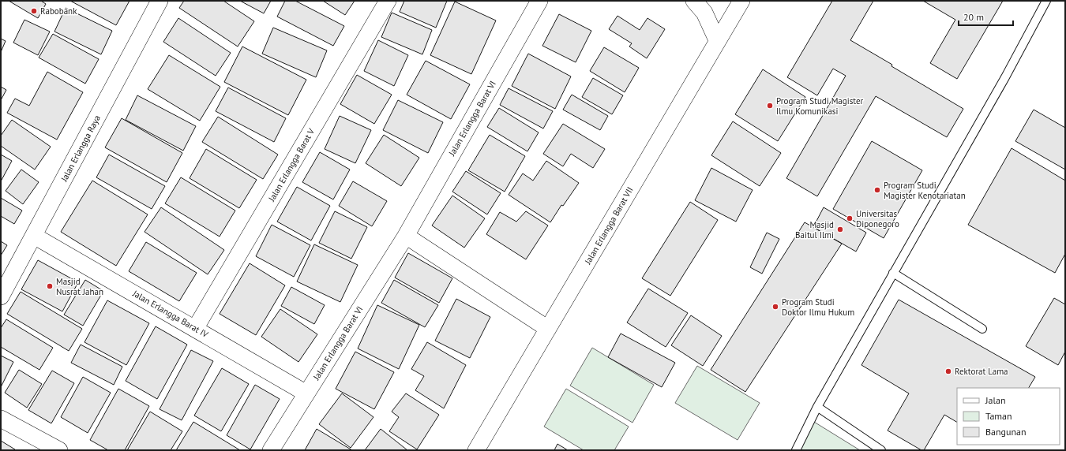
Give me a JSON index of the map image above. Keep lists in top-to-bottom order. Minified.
{"streets":{"street":["Jalan Erlangga Barat VI","Jalan Erlangga Raya","Jalan Erlangga Barat V","Jalan Erlangga Barat VII","Jalan Erlangga Barat IV"]},"crossings":[["Jalan Erlangga Barat VI","Jalan Erlangga Barat IV"],["Jalan Erlangga Raya","Jalan Erlangga Barat IV"],["Jalan Erlangga Barat V","Jalan Erlangga Barat IV"]],"places":["Rabobank","Program Studi Magister Ilmu Komunikasi","Program Studi Magister Kenotariatan","Universitas Diponegoro","Masjid Baitul Ilmi","Masjid Nusrat Jahan","Program Studi Doktor Ilmu Hukum","Rektorat Lama"],"legend":["Jalan","Taman","Bangunan"],"scale_bar":"20 m"}
